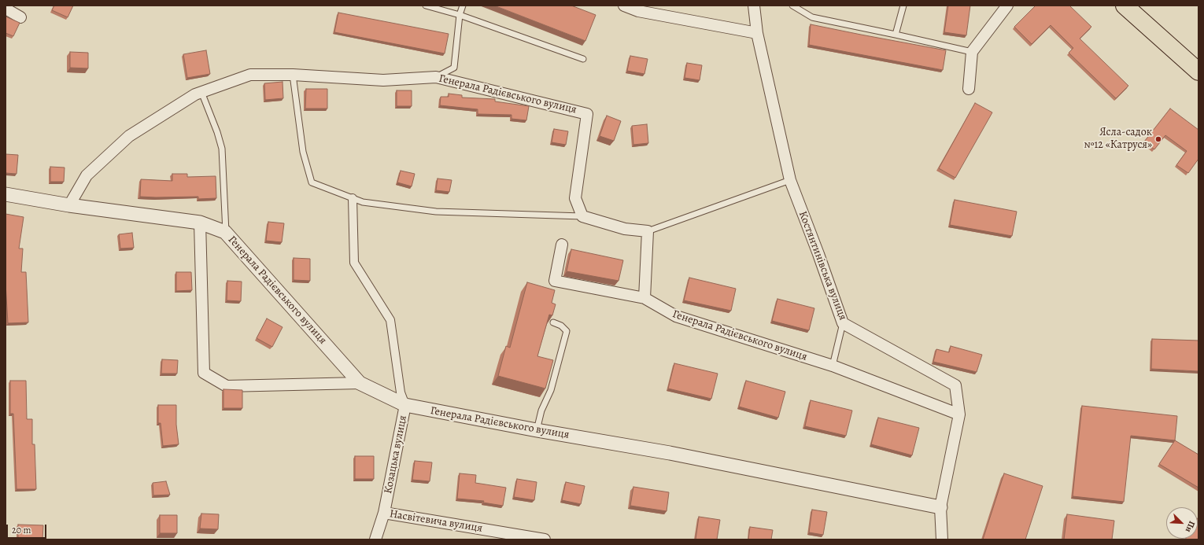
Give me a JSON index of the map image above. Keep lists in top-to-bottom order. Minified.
{"streets":{"street":["Генерала Радієвського вулиця","Костянтинівська вулиця","Козацька вулиця","Насвітевича вулиця"]},"crossings":[["Генерала Радієвського вулиця","Костянтинівська вулиця"],["Генерала Радієвського вулиця","Козацька вулиця"],["Козацька вулиця","Насвітевича вулиця"]],"places":["Ясла-садок №12 «Катруся»"],"scale_bar":"20 m","north":"bottom right"}
